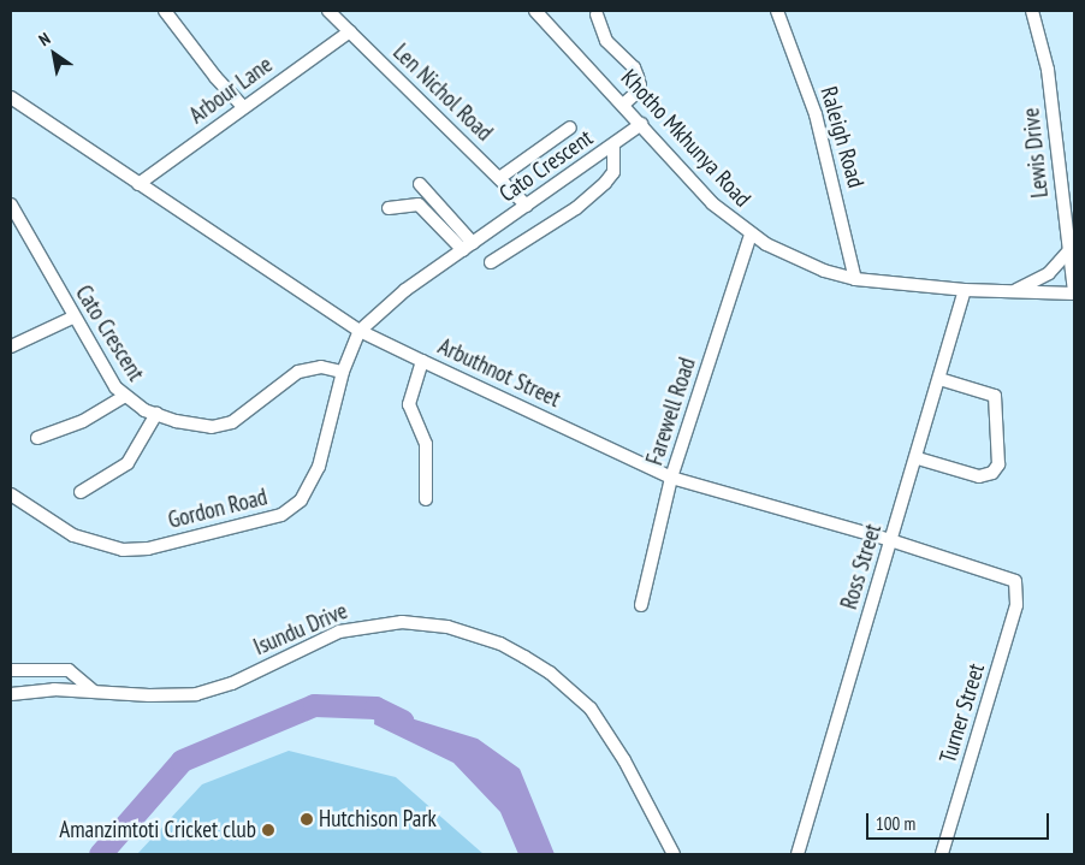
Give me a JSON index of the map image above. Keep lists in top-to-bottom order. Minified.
{"streets":{"street":["Arbour Lane","Len Nichol Road","Raleigh Road","Khotho Mkhunya Road","Lewis Drive","Cato Crescent","Arbuthnot Street","Farewell Road","Gordon Road","Ross Street","Isundu Drive","Turner Street"]},"crossings":[["Arbour Lane","Len Nichol Road"],["Arbour Lane","Arbuthnot Street"],["Len Nichol Road","Cato Crescent"],["Raleigh Road","Khotho Mkhunya Road"],["Khotho Mkhunya Road","Lewis Drive"],["Khotho Mkhunya Road","Cato Crescent"],["Khotho Mkhunya Road","Farewell Road"],["Khotho Mkhunya Road","Ross Street"],["Cato Crescent","Arbuthnot Street"],["Cato Crescent","Gordon Road"],["Arbuthnot Street","Farewell Road"],["Arbuthnot Street","Gordon Road"],["Arbuthnot Street","Ross Street"],["Arbuthnot Street","Turner Street"]],"places":["Hutchison Park","Amanzimtoti Cricket club"],"scale_bar":"100 m","north":"top left"}
